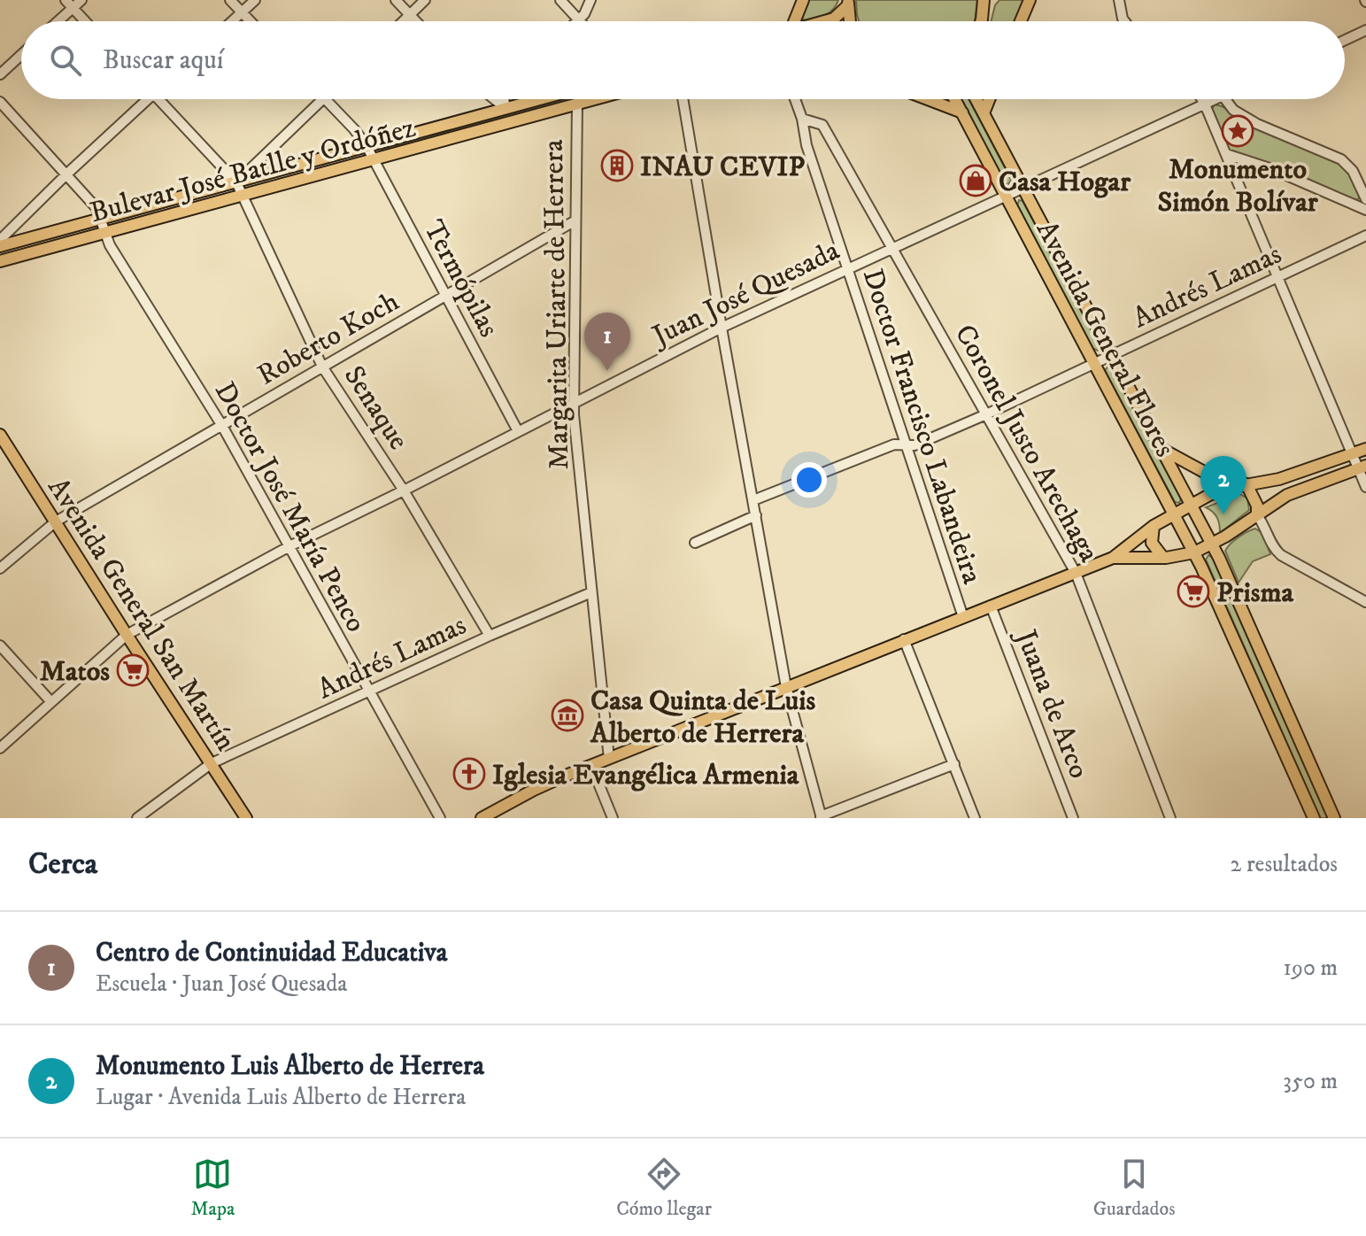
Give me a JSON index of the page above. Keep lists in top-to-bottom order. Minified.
{"streets":{"main road":["Bulevar José Batlle y Ordóñez","Avenida General Flores","Avenida General San Martín"],"street":["Termópilas","Andrés Lamas","Juan José Quesada","Margarita Uriarte de Herrera","Roberto Koch","Senaque","Doctor Francisco Labandeira","Coronel Justo Arechaga","Doctor José María Penco","Juana de Arco"]},"crossings":[["Bulevar José Batlle y Ordóñez","Termópilas"],["Bulevar José Batlle y Ordóñez","Margarita Uriarte de Herrera"],["Bulevar José Batlle y Ordóñez","Senaque"],["Bulevar José Batlle y Ordóñez","Doctor José María Penco"],["Termópilas","Juan José Quesada"],["Termópilas","Roberto Koch"],["Andrés Lamas","Margarita Uriarte de Herrera"],["Andrés Lamas","Avenida General Flores"],["Andrés Lamas","Senaque"],["Andrés Lamas","Doctor Francisco Labandeira"],["Andrés Lamas","Coronel Justo Arechaga"],["Andrés Lamas","Doctor José María Penco"],["Andrés Lamas","Avenida General San Martín"],["Juan José Quesada","Margarita Uriarte de Herrera"],["Juan José Quesada","Avenida General Flores"],["Juan José Quesada","Senaque"],["Juan José Quesada","Doctor Francisco Labandeira"],["Juan José Quesada","Coronel Justo Arechaga"],["Juan José Quesada","Doctor José María Penco"],["Juan José Quesada","Avenida General San Martín"],["Margarita Uriarte de Herrera","Roberto Koch"],["Roberto Koch","Senaque"],["Roberto Koch","Doctor José María Penco"],["Roberto Koch","Avenida General San Martín"],["Doctor Francisco Labandeira","Coronel Justo Arechaga"]],"places":{"place":["Monumento Simón Bolívar"],"building":["INAU CEVIP"],"shop":["Casa Hogar"],"supermarket":["Prisma","Matos"],"museum":["Casa Quinta de Luis Alberto de Herrera"],"church":["Iglesia Evangélica Armenia"]},"page":{"search":"Buscar aquí","pins":["1","2"],"heading":["Cerca","2 resultados"],"list":[{"mark":"1","name":"Centro de Continuidad Educativa","note":"Escuela · Juan José Quesada","value":"190 m"},{"mark":"2","name":"Monumento Luis Alberto de Herrera","note":"Lugar · Avenida Luis Alberto de Herrera","value":"350 m"}],"nav":["Mapa","Cómo llegar","Guardados"]}}
